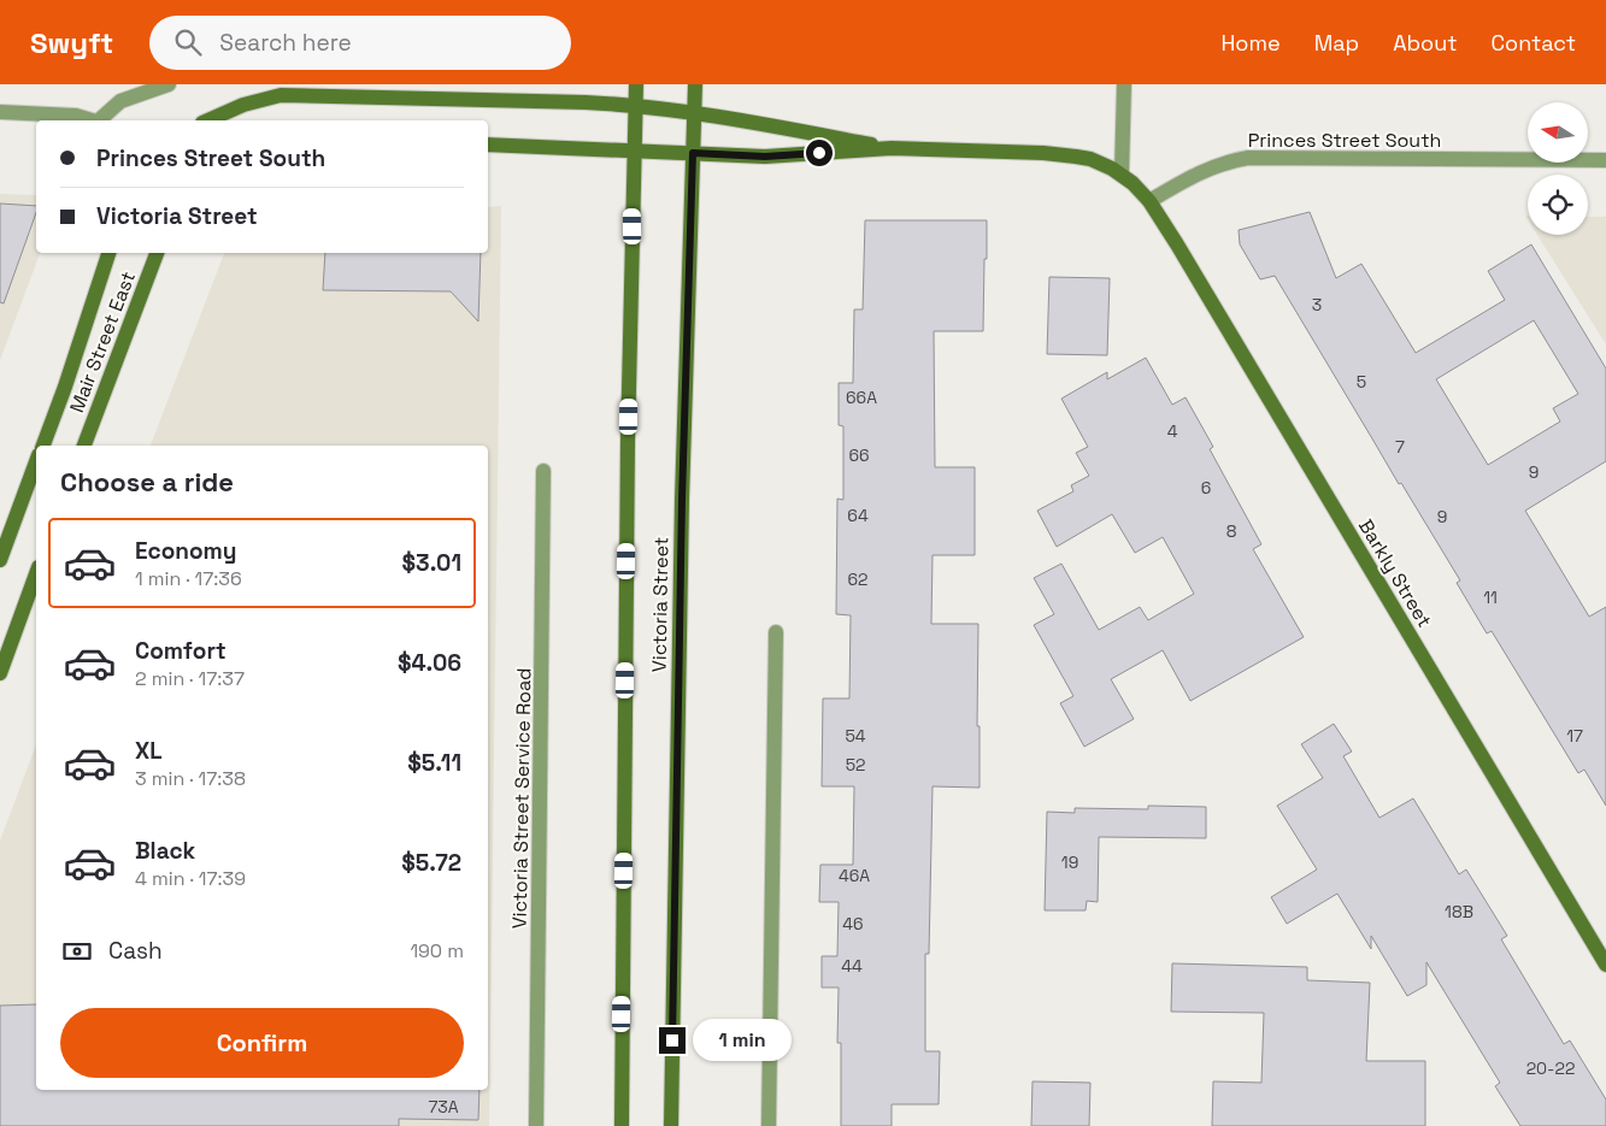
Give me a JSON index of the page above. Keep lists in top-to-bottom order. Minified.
{"streets":{"main road":["Mair Street East","Barkly Street","Victoria Street"],"street":["Princes Street South","Victoria Street Service Road"]},"crossings":[["Princes Street South","Barkly Street"]],"house_numbers":["3","5","66A","4","7","66","9","6","64","9","8","62","11","54","17","52","19","46A","18B","46","44","20-22","73A"],"north":"left","page":{"header":"Swyft","search":"Search here","nav":["Home","Map","About","Contact"],"banner":["Princes Street South","Victoria Street"],"heading":"Choose a ride","list":[{"name":"Economy","note":"1 min · 17:36","value":"$3.01"},{"name":"Comfort","note":"2 min · 17:37","value":"$4.06"},{"name":"XL","note":"3 min · 17:38","value":"$5.11"},{"name":"Black","note":"4 min · 17:39","value":"$5.72"}],"pay":["Cash","190 m"],"buttons":"Confirm","bubble":"1 min"}}
